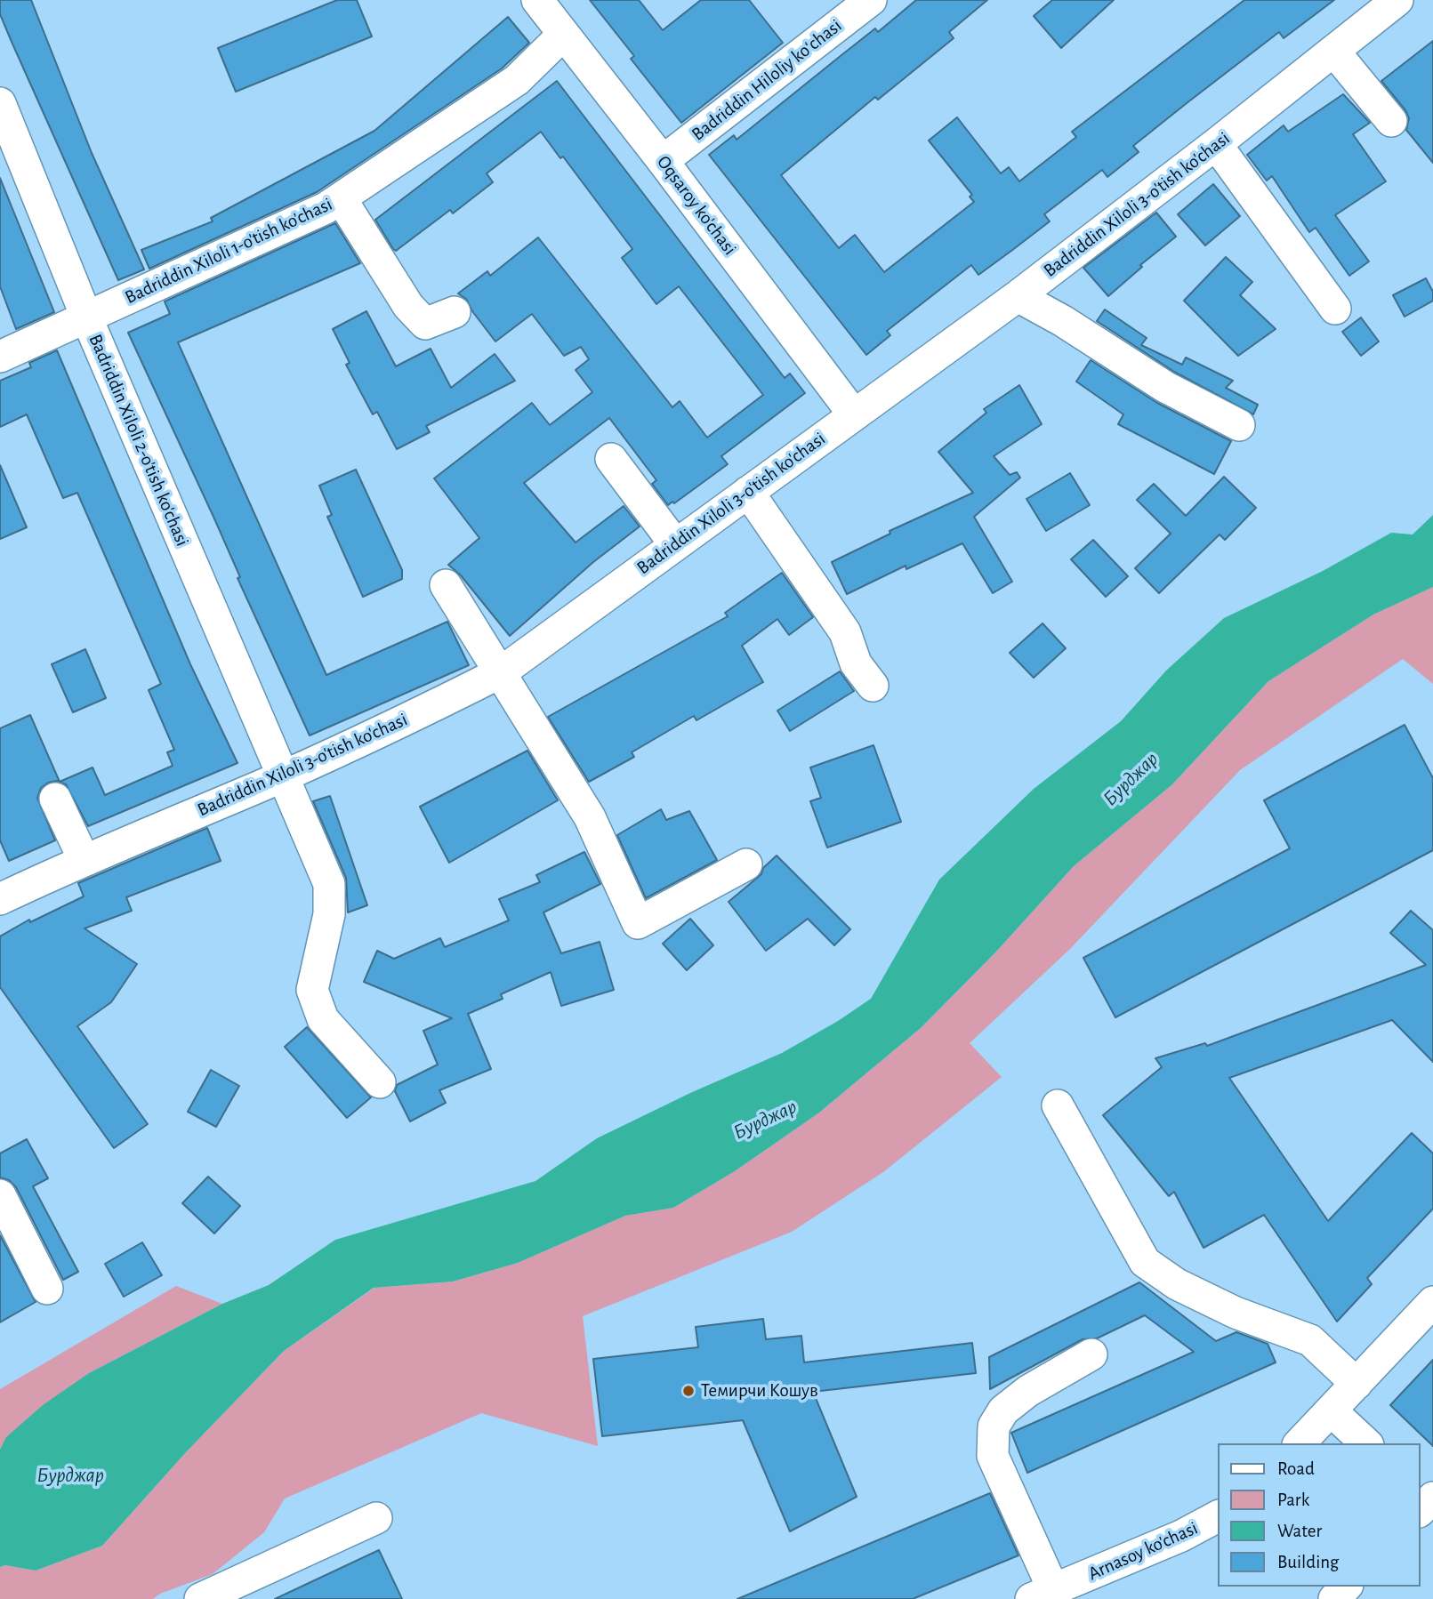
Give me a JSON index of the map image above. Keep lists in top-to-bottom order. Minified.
{"streets":{"street":["Badriddin Hiloliy koʻchasi","Badriddin Xiloli 3-o'tish ko'chasi","Oqsaroy ko'chasi","Badriddin Xiloli 1-o'tish ko'chasi","Badriddin Xiloli 2-o'tish ko'chasi","Arnasoy ko'chasi"]},"crossings":[["Badriddin Hiloliy koʻchasi","Oqsaroy ko'chasi"],["Badriddin Xiloli 3-o'tish ko'chasi","Oqsaroy ko'chasi"],["Badriddin Xiloli 3-o'tish ko'chasi","Badriddin Xiloli 2-o'tish ko'chasi"],["Oqsaroy ko'chasi","Badriddin Xiloli 1-o'tish ko'chasi"],["Badriddin Xiloli 1-o'tish ko'chasi","Badriddin Xiloli 2-o'tish ko'chasi"]],"water":["Бурджар"],"places":["Темирчи Кошув"],"legend":["Road","Park","Water","Building"]}
